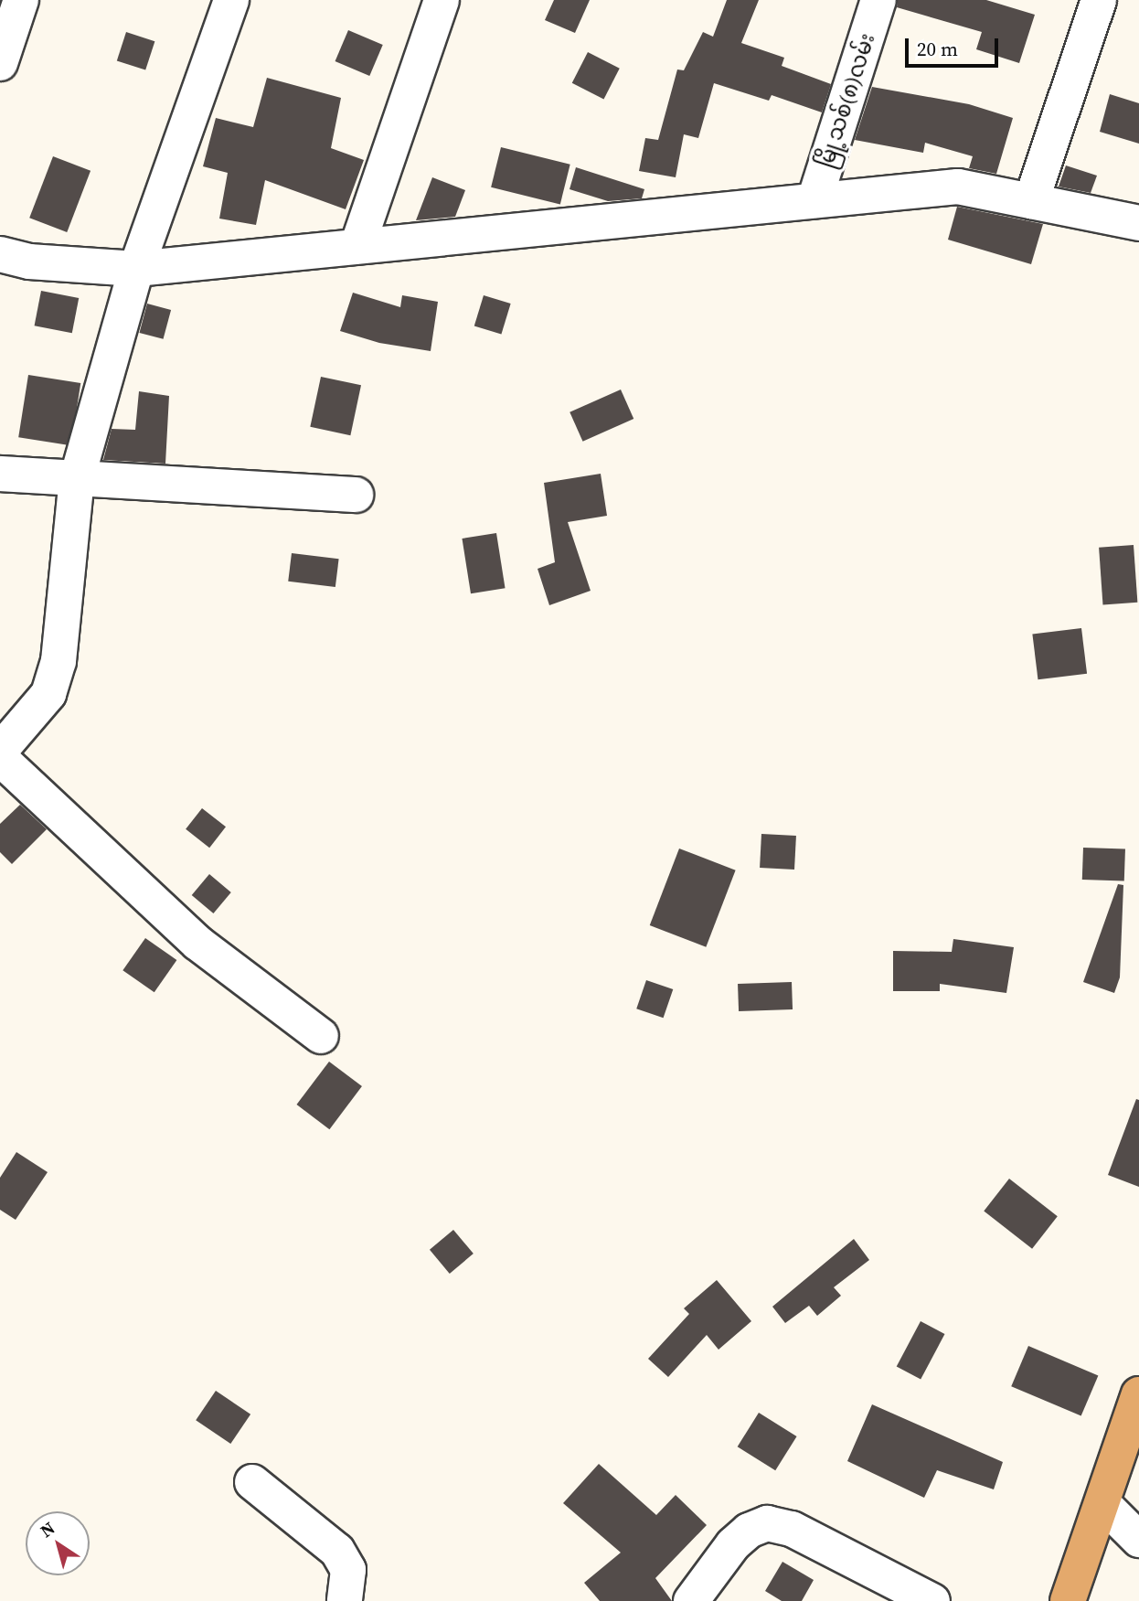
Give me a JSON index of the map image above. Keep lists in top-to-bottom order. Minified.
{"streets":{"street":["မြို့သစ်(၈)လမ်း"]},"scale_bar":"20 m","north":"top left"}
